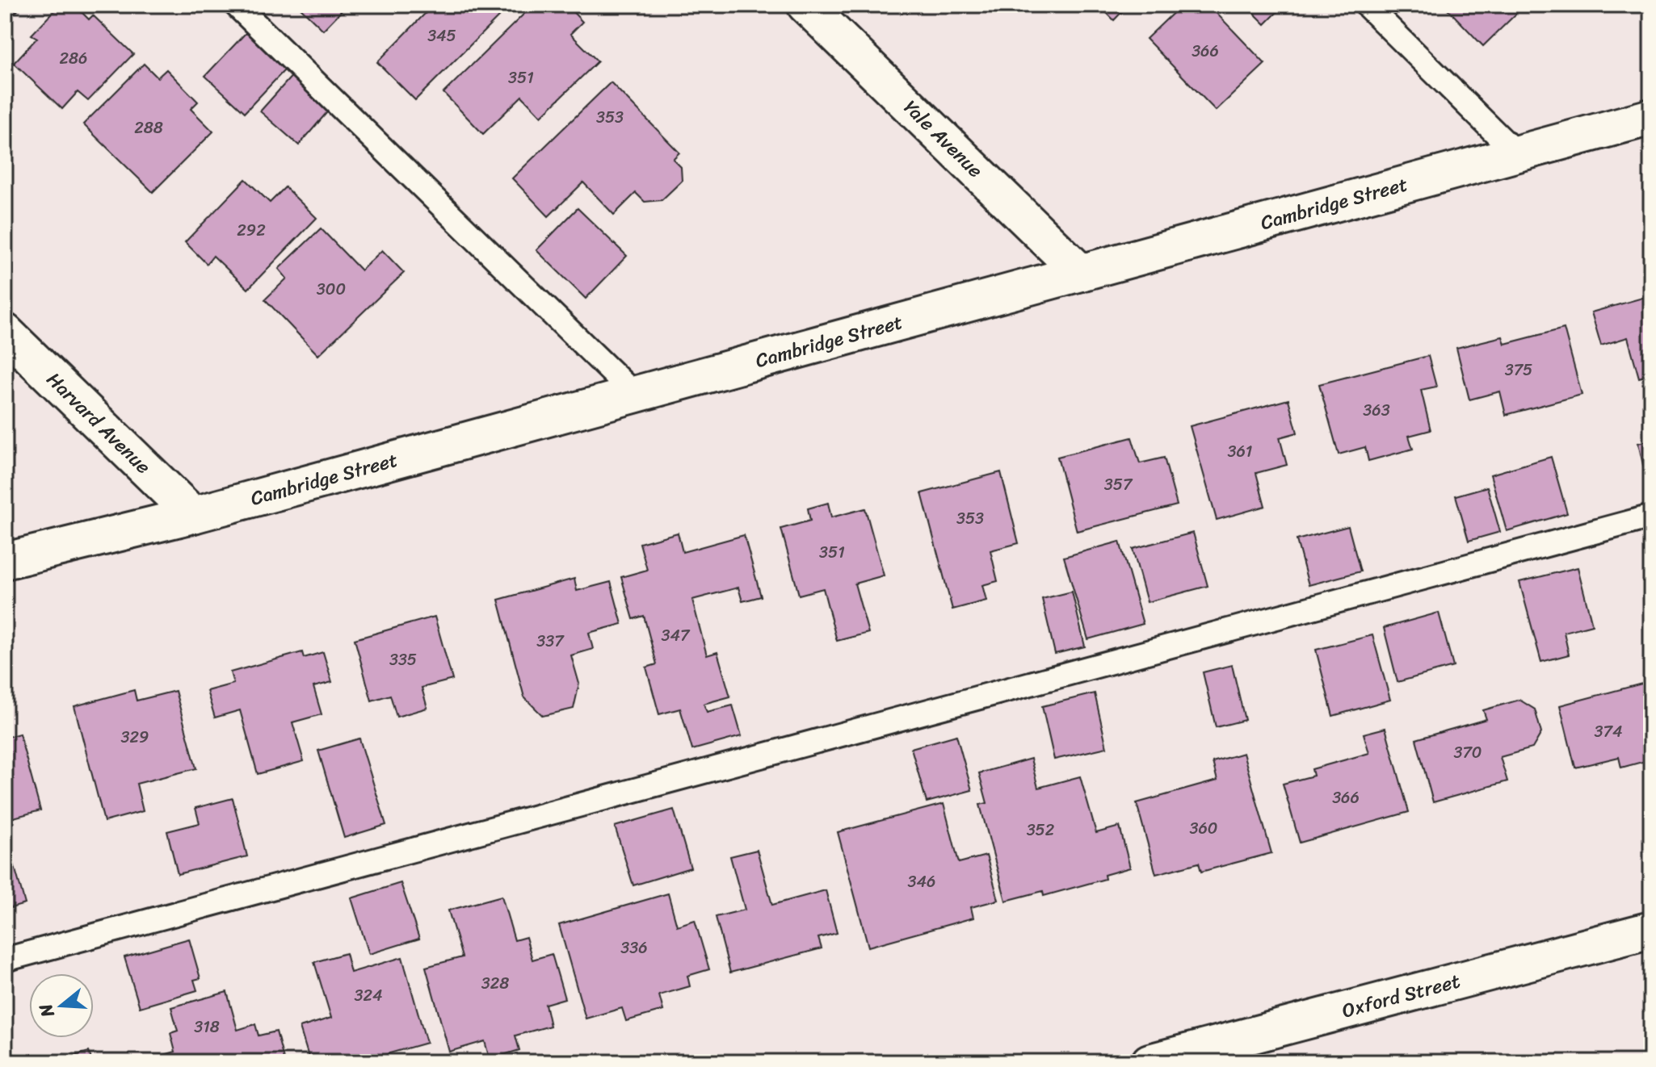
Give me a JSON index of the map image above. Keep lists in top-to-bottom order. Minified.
{"streets":{"street":["Yale Avenue","Cambridge Street","Harvard Avenue","Oxford Street"]},"crossings":[["Yale Avenue","Cambridge Street"],["Cambridge Street","Harvard Avenue"]],"house_numbers":["345","366","286","351","353","288","292","300","375","363","361","357","353","351","347","337","335","374","329","370","366","360","352","346","336","328","324","318"],"north":"left"}
